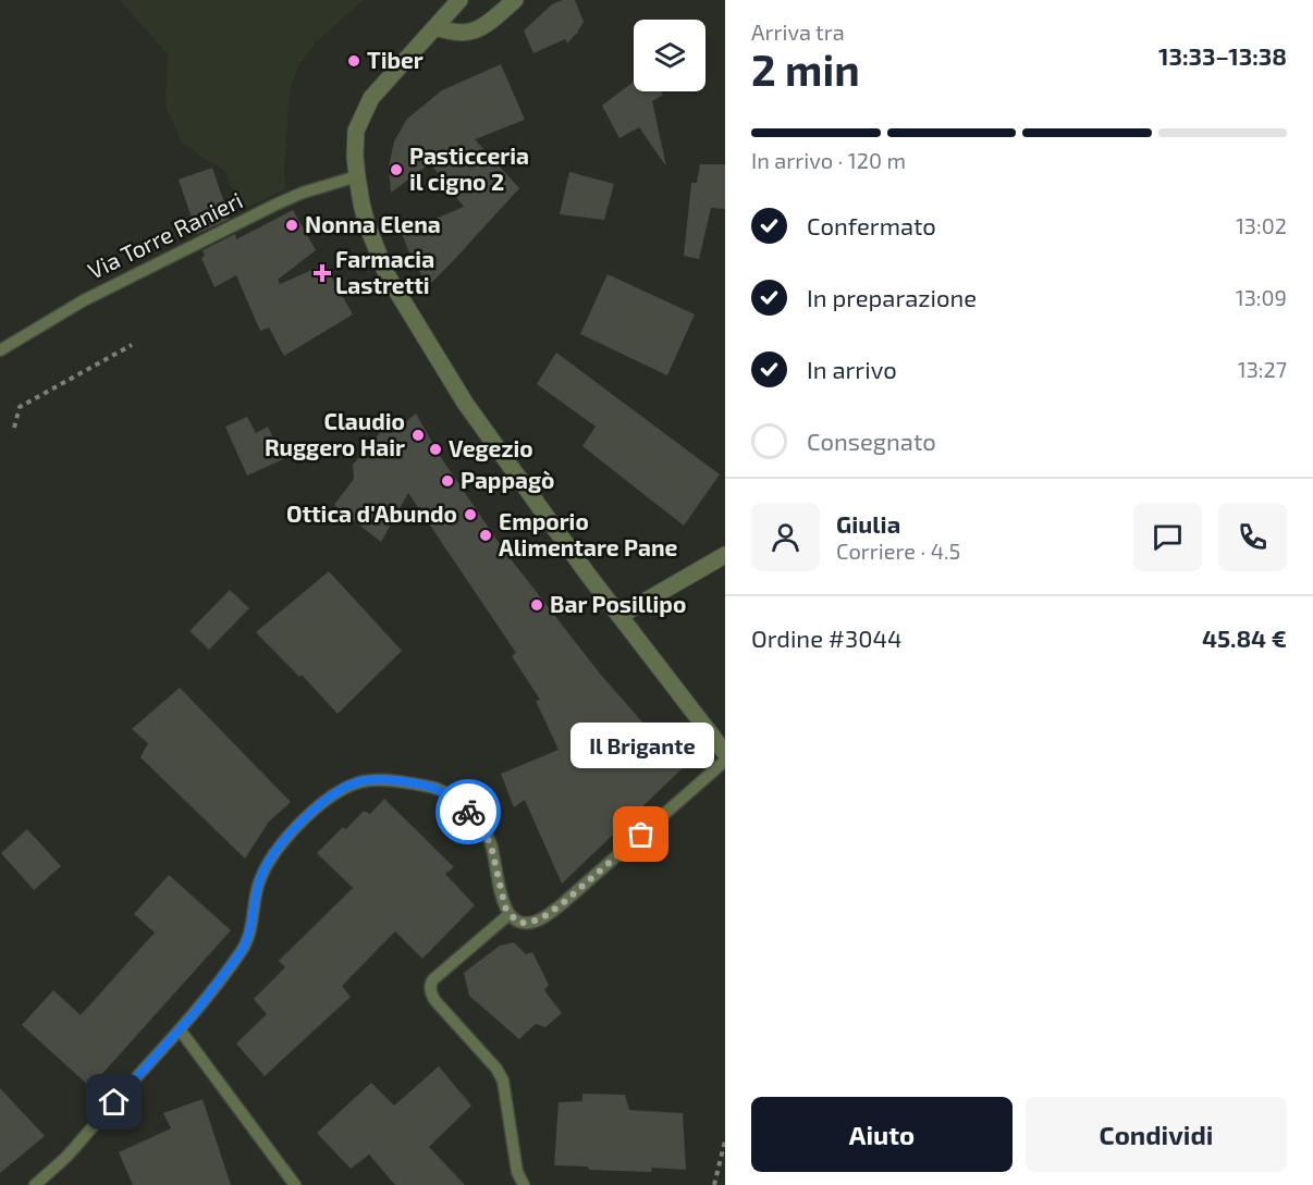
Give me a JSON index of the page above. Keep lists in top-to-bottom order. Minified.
{"streets":{"lane":["Via Torre Ranieri"]},"places":{"other":["Tiber","Pasticceria il cigno 2","Nonna Elena","Claudio Ruggero Hair","Vegezio","Pappagò","Ottica d'Abundo","Emporio Alimentare Pane","Bar Posillipo","Il Brigante"],"health":["Farmacia Lastretti"]},"page":{"heading":["2 min","Arriva tra","13:33–13:38"],"panel":["Giulia","Corriere · 4.5","Ordine #3044","45.84 €"],"bar":"In arrivo · 120 m","list":[["Confermato","13:02"],["In preparazione","13:09"],["In arrivo","13:27"],"Consegnato"],"bubble":"Il Brigante","buttons":["Aiuto","Condividi"]}}
